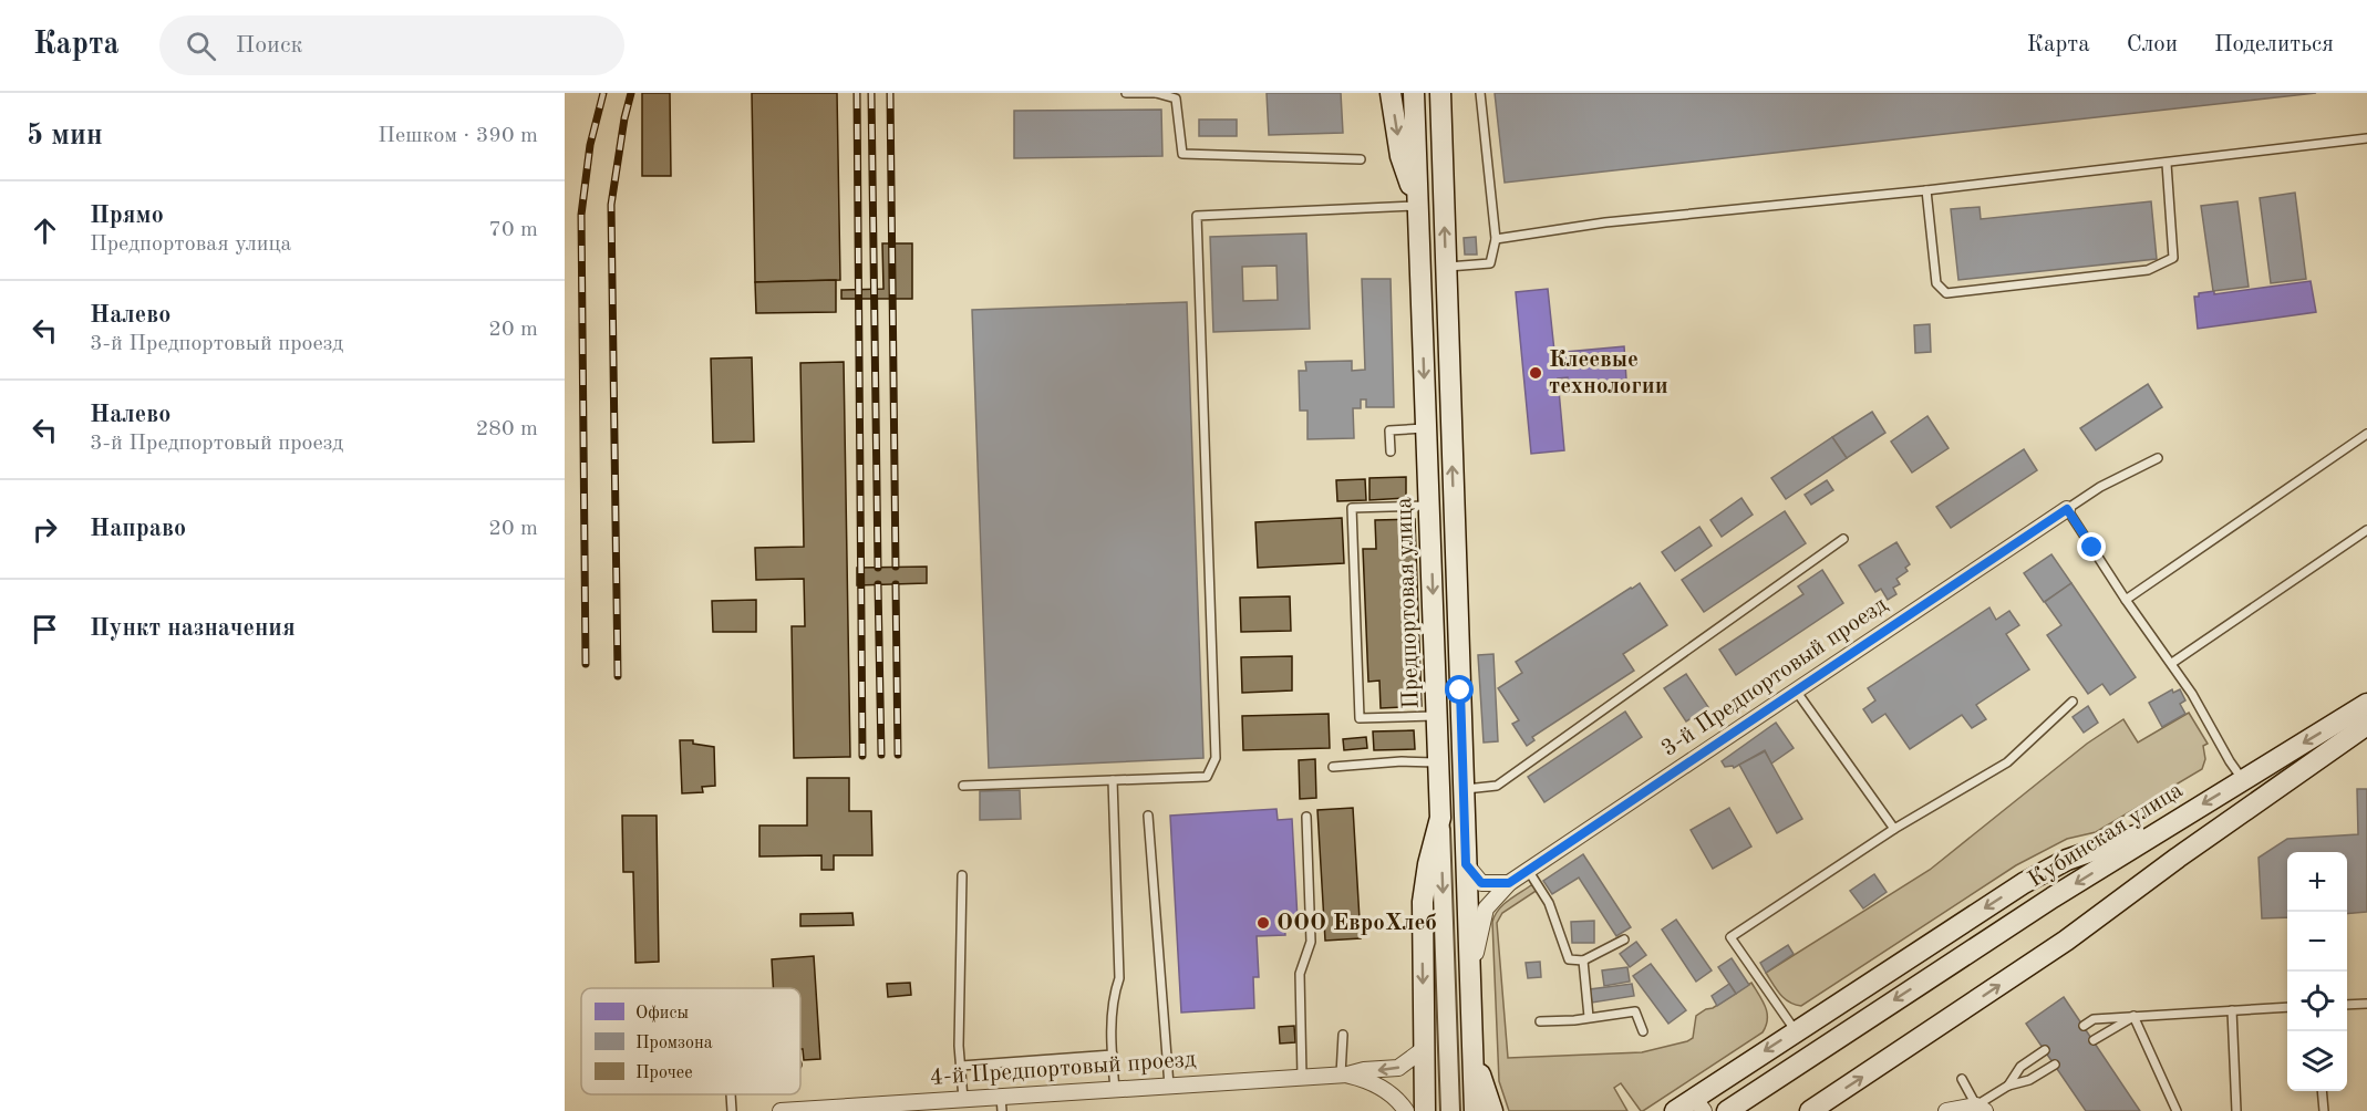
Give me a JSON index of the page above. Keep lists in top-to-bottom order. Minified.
{"streets":{"main road":["Предпортовая улица","Кубинская улица"],"street":["3-й Предпортовый проезд","4-й Предпортовый проезд"]},"crossings":[["Предпортовая улица","3-й Предпортовый проезд"]],"places":["Клеевые технологии","ООО ЕвроХлеб"],"legend":["Офисы","Промзона","Прочее"],"page":{"header":"Карта","search":"Поиск","nav":["Карта","Слои","Поделиться"],"heading":["5 мин","Пешком · 390 m"],"list":[["Прямо","Предпортовая улица","70 m"],["Налево","3-й Предпортовый проезд","20 m"],["Налево","3-й Предпортовый проезд","280 m"],["Направо","20 m"],"Пункт назначения"],"map_buttons":["+","−"]}}
